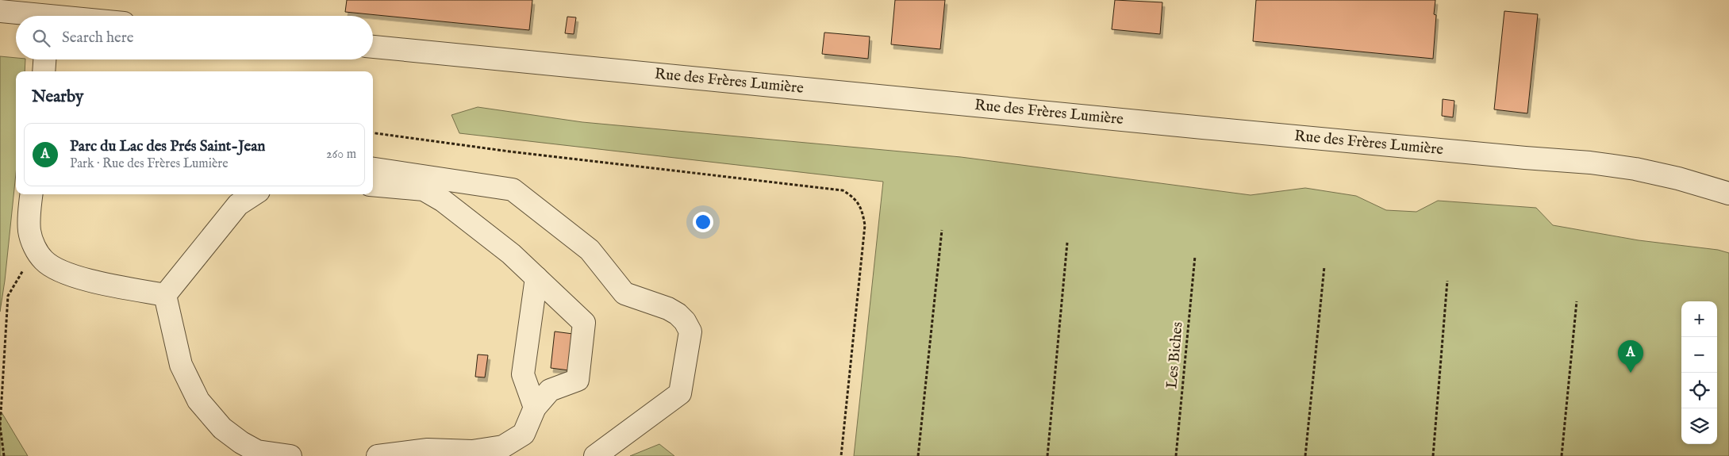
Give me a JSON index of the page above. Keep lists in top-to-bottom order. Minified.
{"streets":{"street":["Rue des Frères Lumière"],"path":["Les Biches"]},"page":{"search":"Search here","heading":"Nearby","list":[{"mark":"A","name":"Parc du Lac des Prés Saint-Jean","note":"Park · Rue des Frères Lumière","value":"260 m"}],"map_buttons":["+","−"],"pins":"A"}}
